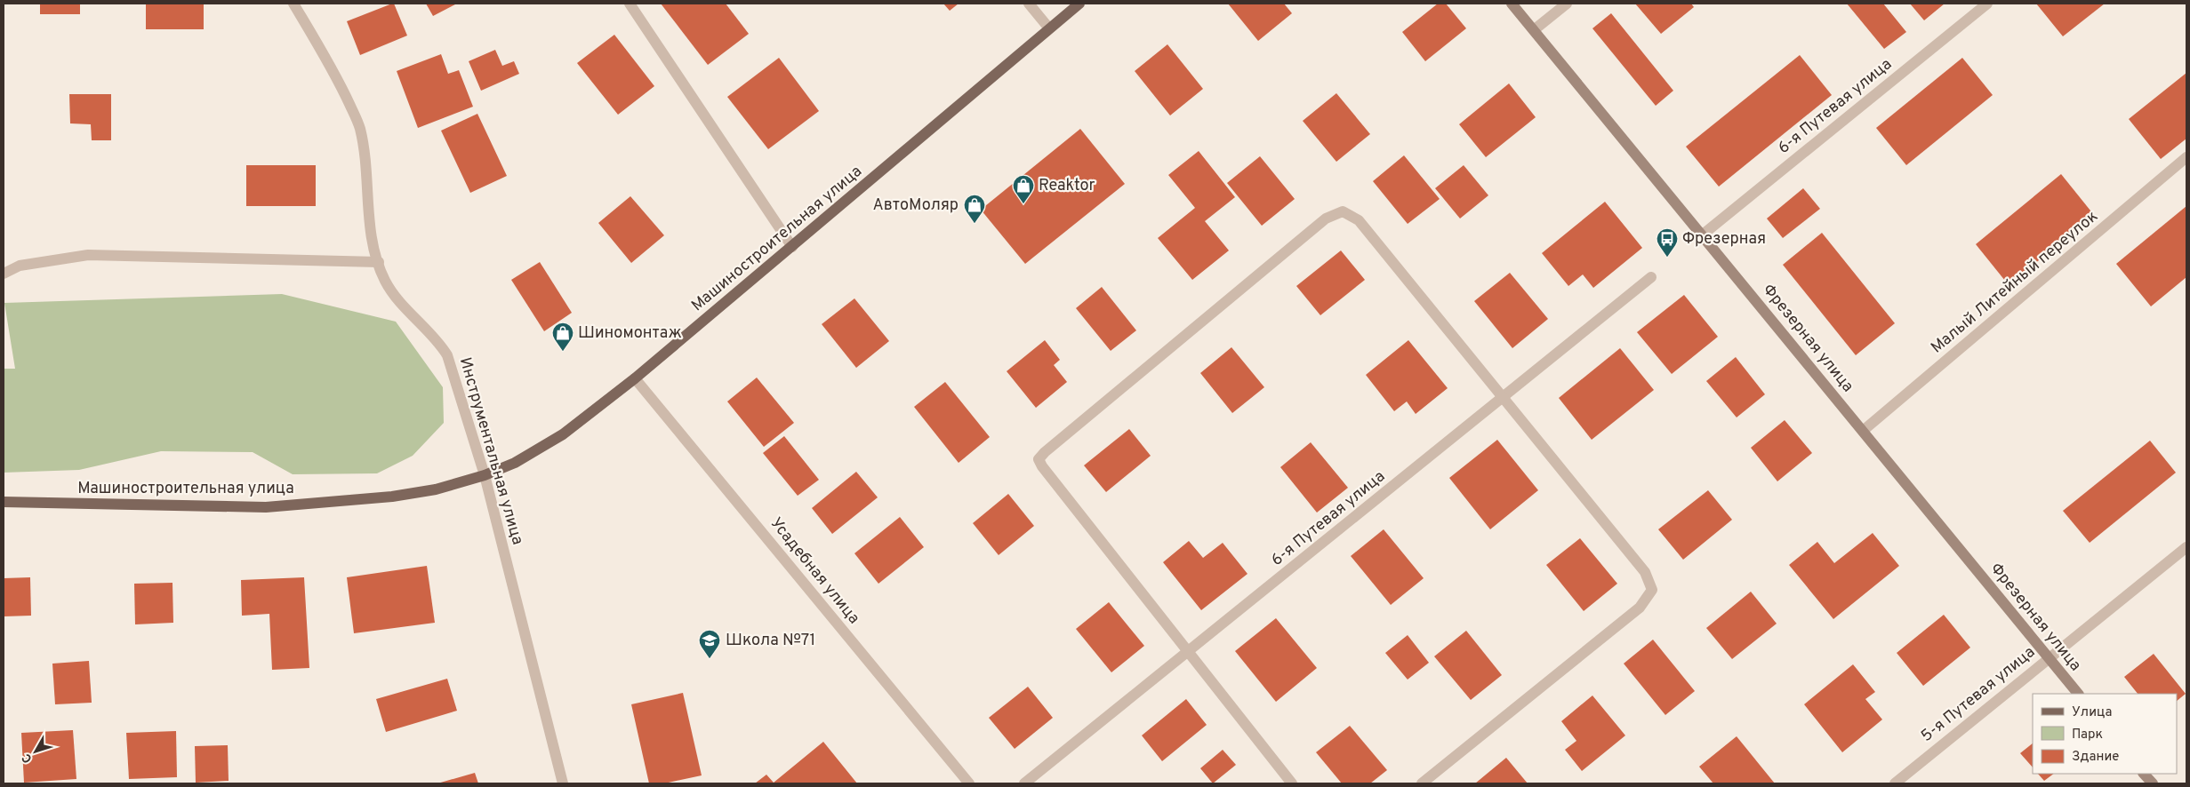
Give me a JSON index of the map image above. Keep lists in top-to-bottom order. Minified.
{"streets":{"main road":["Машиностроительная улица","Фрезерная улица"],"street":["6-я Путевая улица","Малый Литейный переулок","Инструментальная улица","Усадебная улица","5-я Путевая улица"]},"crossings":[["6-я Путевая улица","Фрезерная улица"],["Машиностроительная улица","Инструментальная улица"],["Машиностроительная улица","Усадебная улица"],["Малый Литейный переулок","Фрезерная улица"],["Фрезерная улица","5-я Путевая улица"]],"places":{"shop":["Reaktor","АвтоМоляр","Шиномонтаж"],"bus stop":["Фрезерная"],"school or university":["Школа №71"]},"legend":["Улица","Парк","Здание"],"north":"bottom left"}
